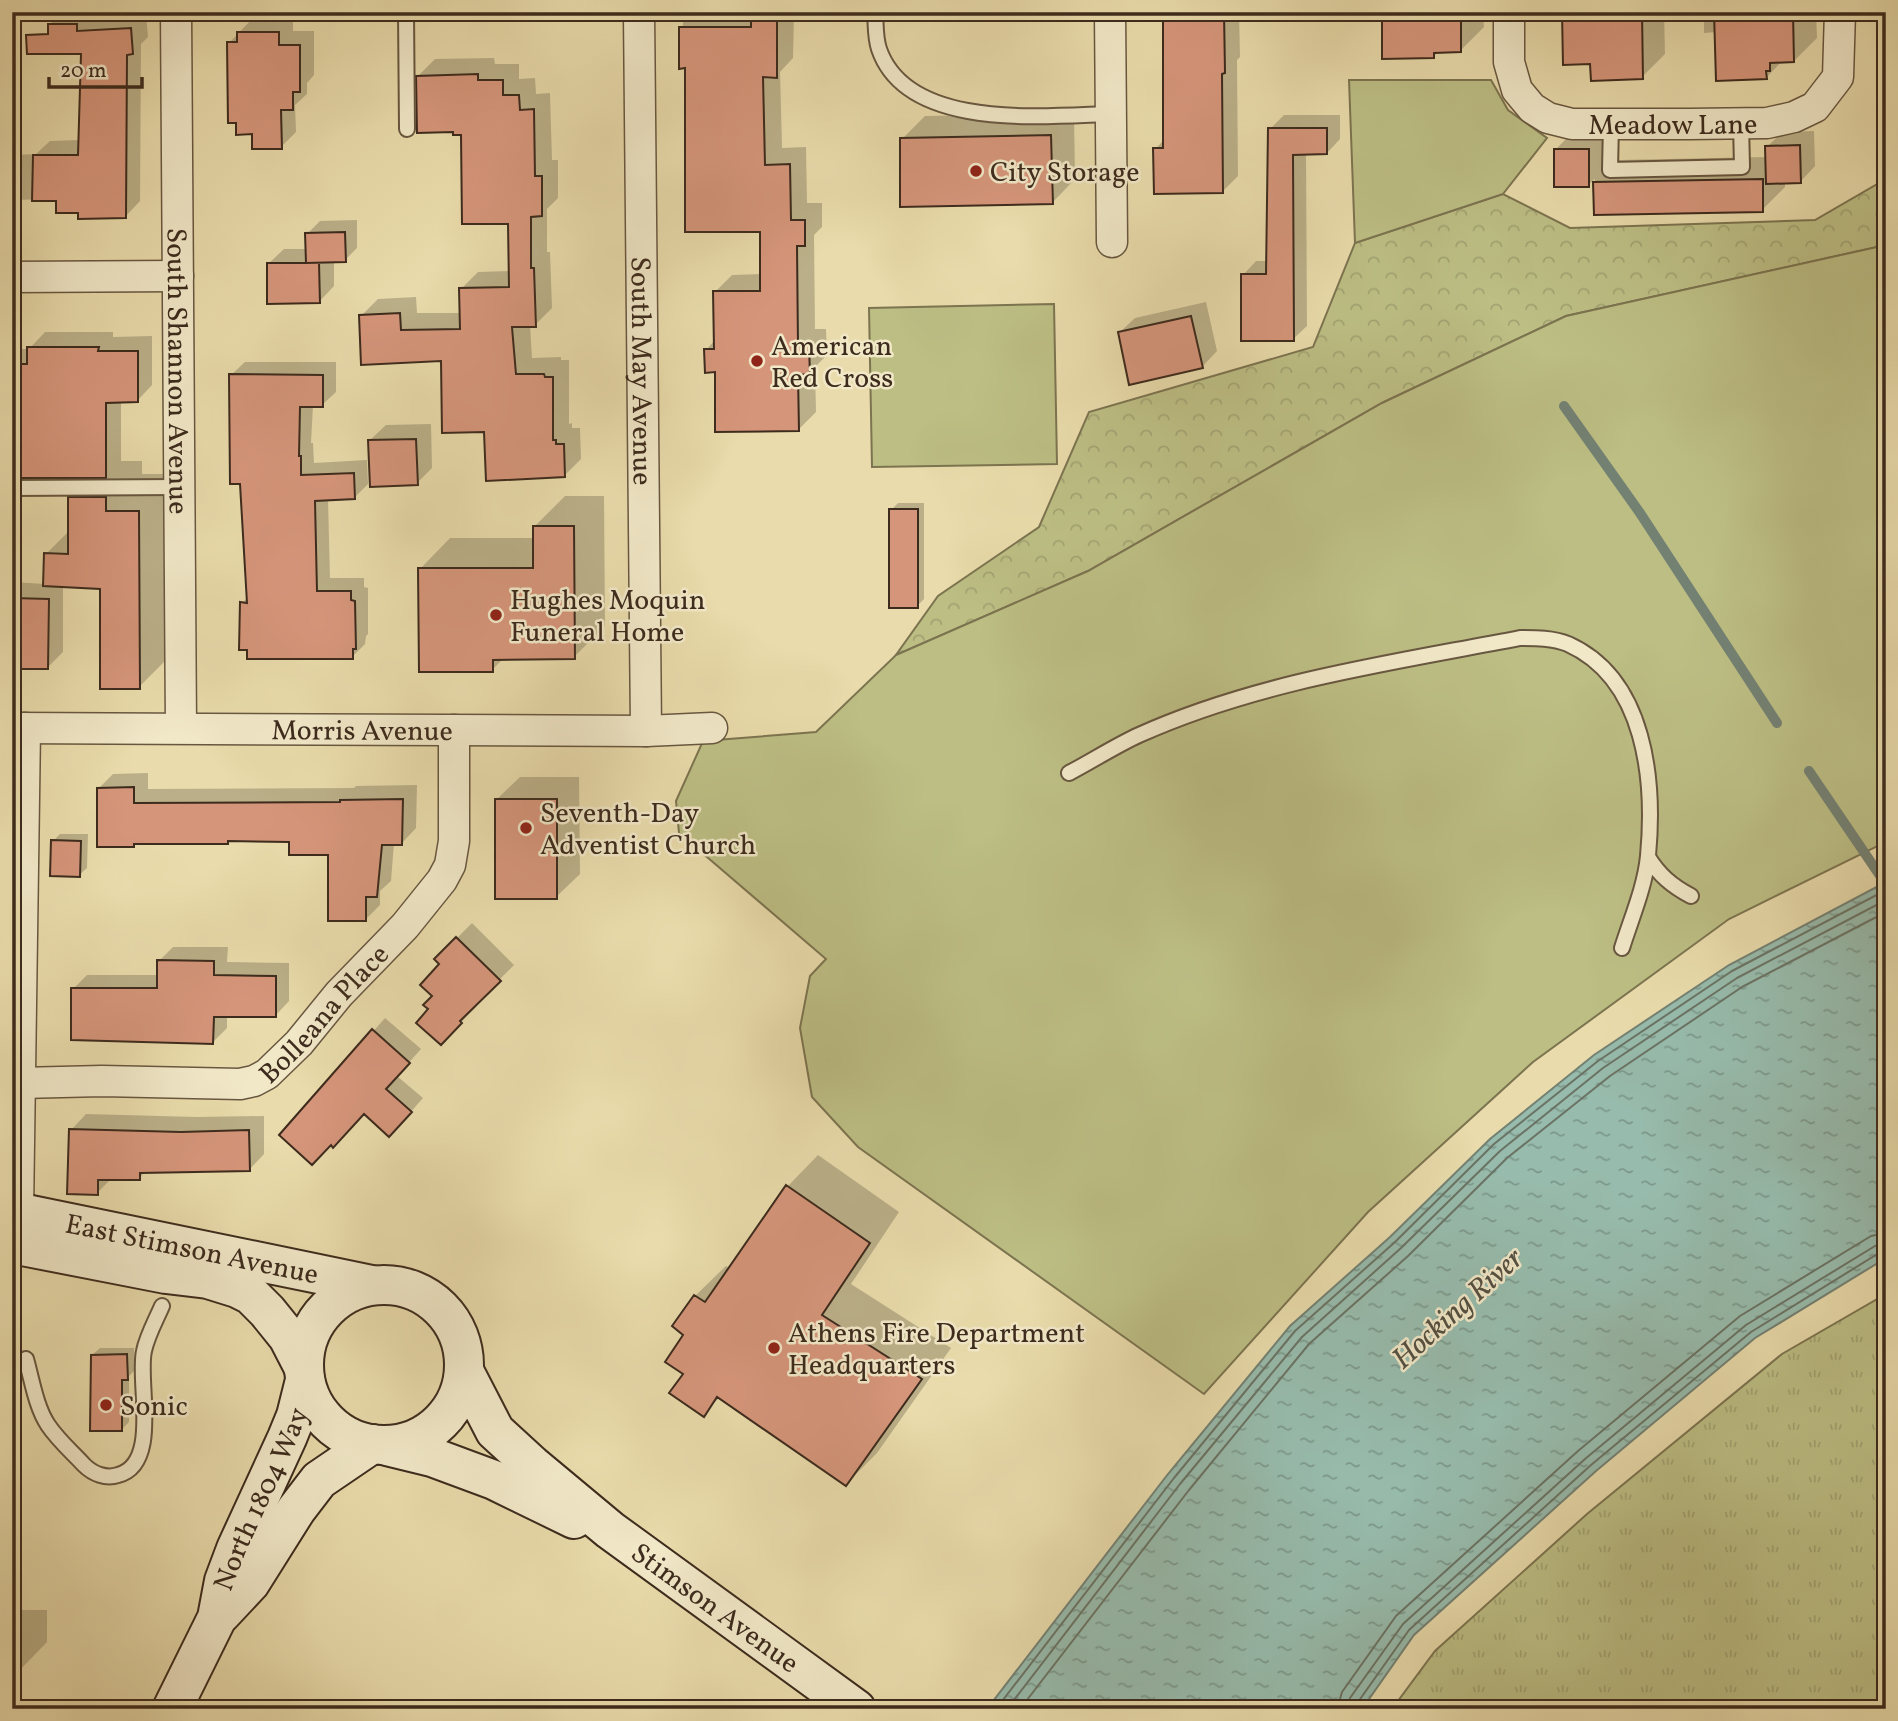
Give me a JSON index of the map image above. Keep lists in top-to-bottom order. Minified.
{"streets":{"main road":["East Stimson Avenue","North 1804 Way","Stimson Avenue"],"street":["Meadow Lane","South Shannon Avenue","South May Avenue","Morris Avenue","Bolleana Place"]},"crossings":[["South Shannon Avenue","Morris Avenue"],["South May Avenue","Morris Avenue"],["Morris Avenue","Bolleana Place"],["East Stimson Avenue","North 1804 Way"],["East Stimson Avenue","Stimson Avenue"],["North 1804 Way","Stimson Avenue"]],"water":["Hocking River"],"places":["City Storage","American Red Cross","Hughes Moquin Funeral Home","Seventh-Day Adventist Church","Athens Fire Department Headquarters","Sonic"],"scale_bar":"20 m"}
